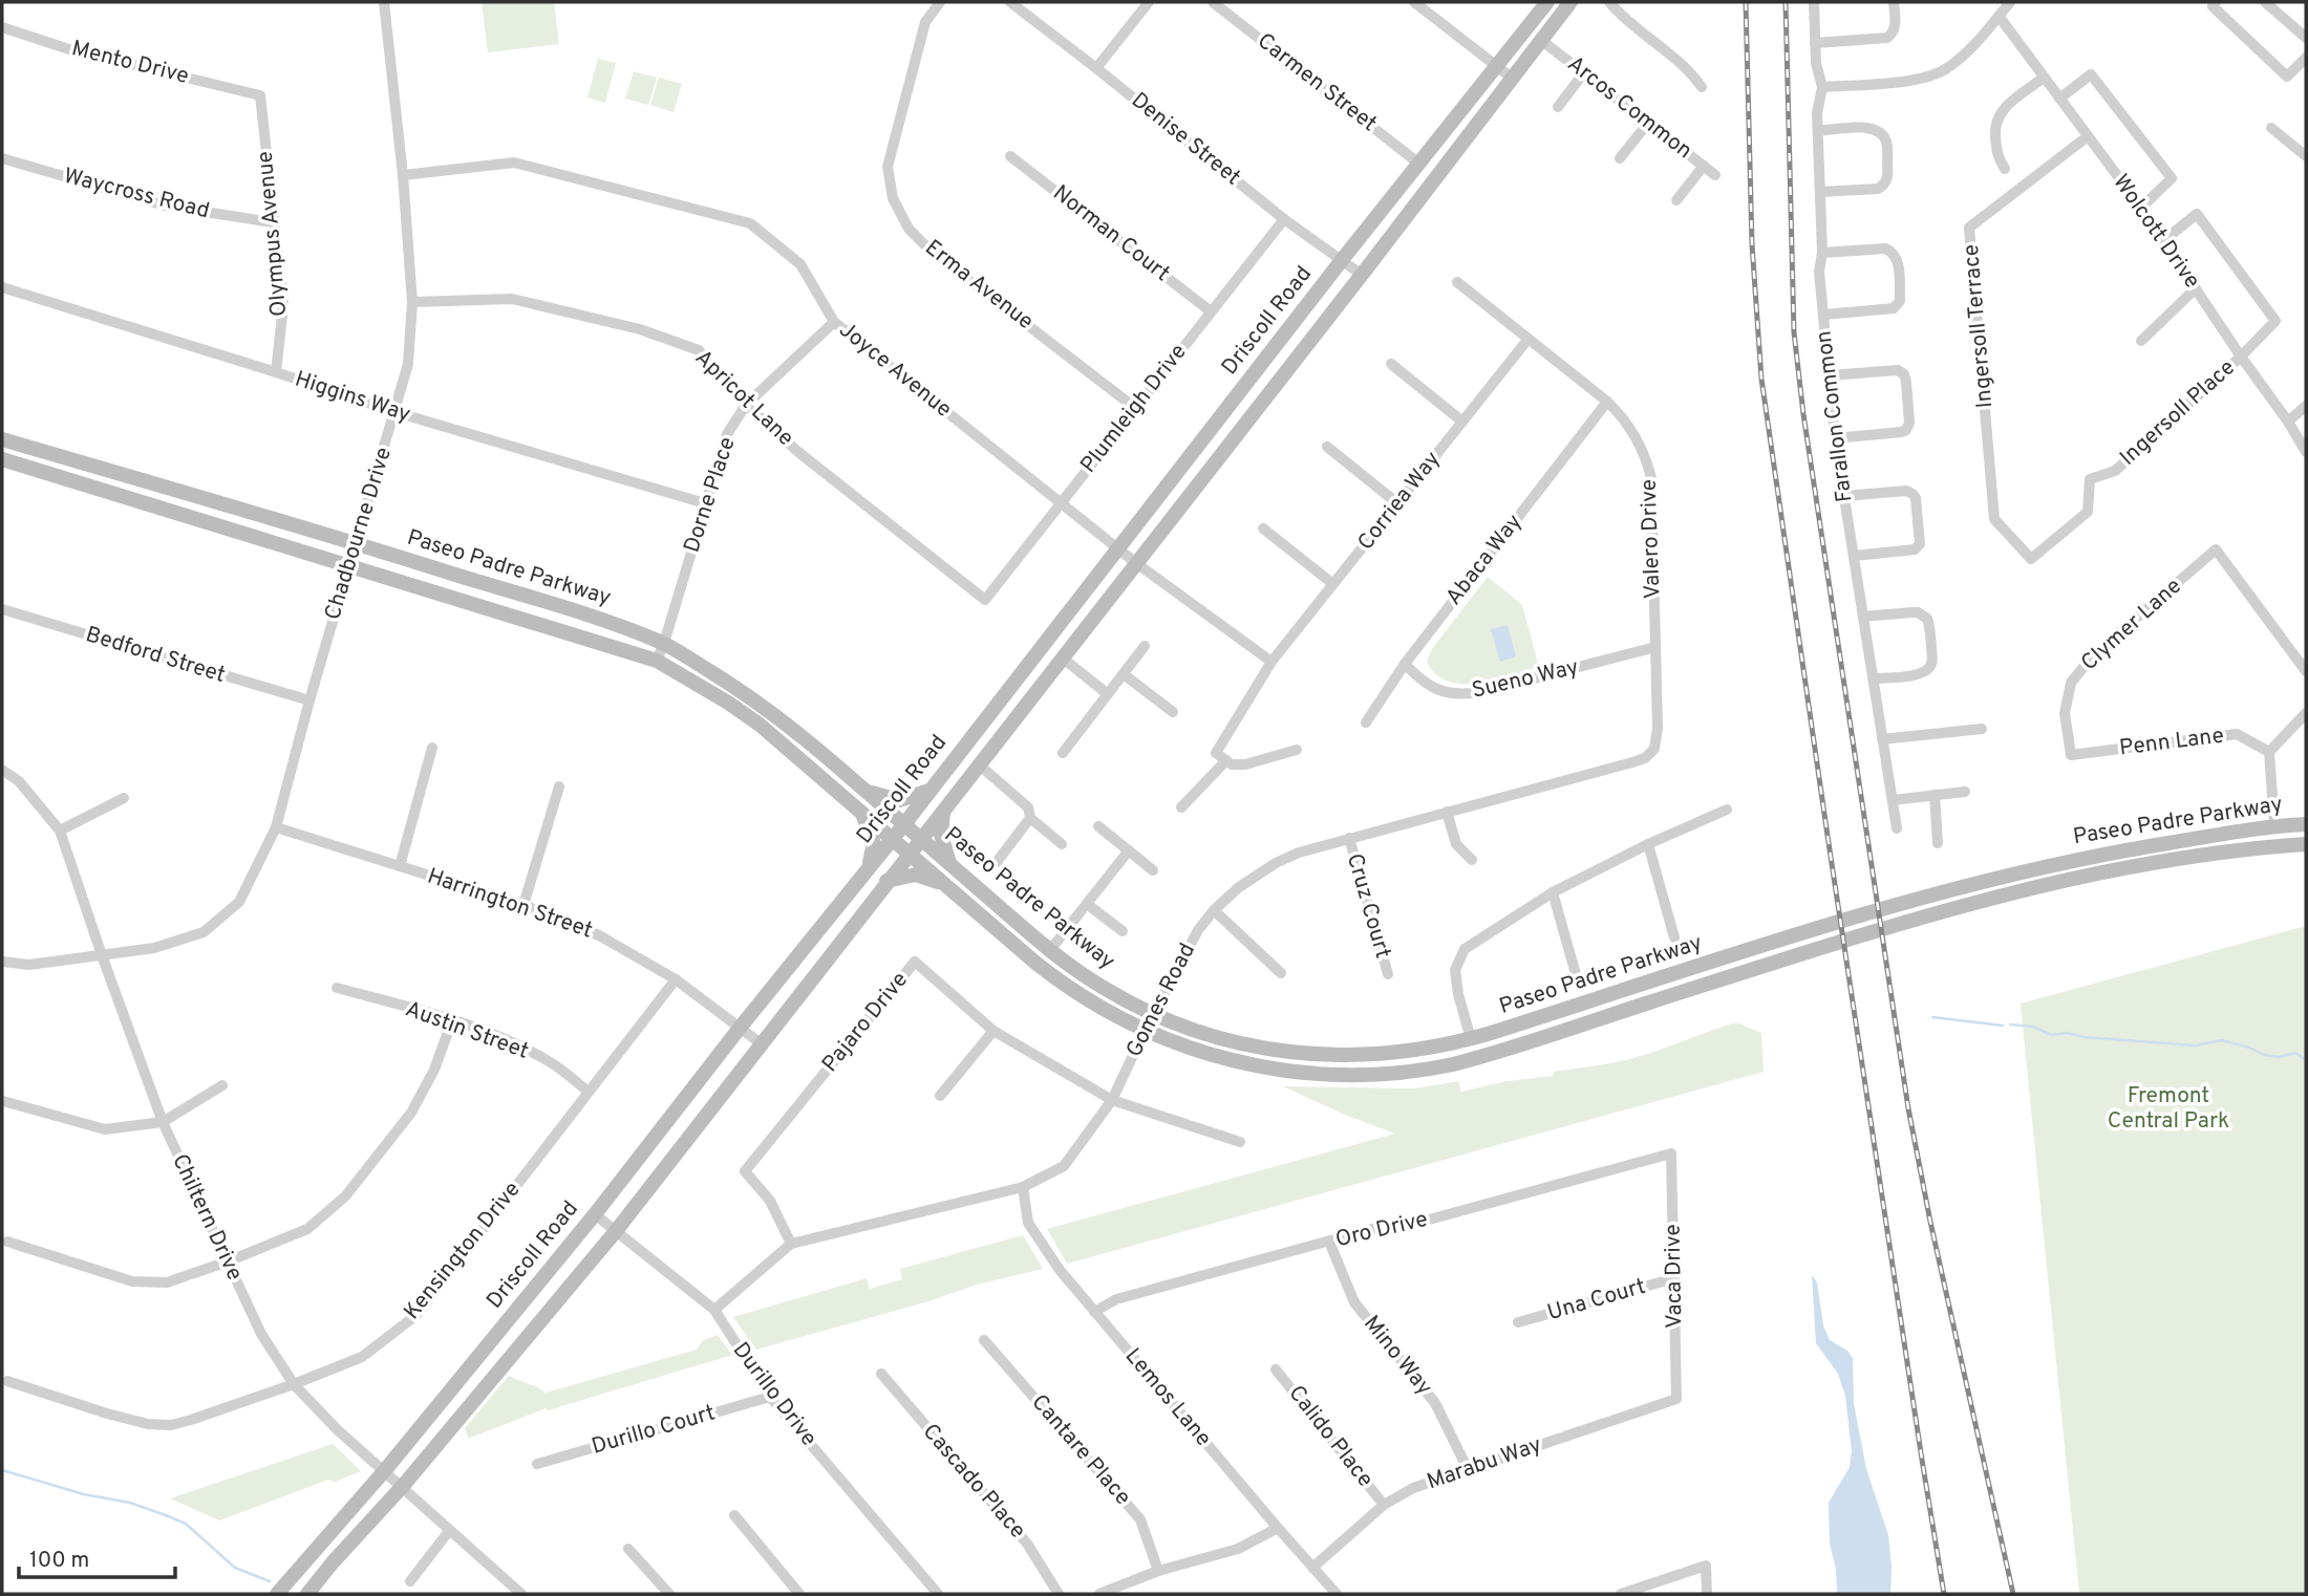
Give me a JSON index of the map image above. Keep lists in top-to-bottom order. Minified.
{"streets":{"main road":["Driscoll Road","Paseo Padre Parkway"],"street":["Mento Drive","Carmen Street","Arcos Common","Denise Street","Waycross Road","Wolcott Drive","Olympus Avenue","Norman Court","Erma Avenue","Ingersoll Terrace","Joyce Avenue","Higgins Way","Apricot Lane","Plumleigh Drive","Ingersoll Place","Farallon Common","Dorne Place","Corriea Way","Chadbourne Drive","Valero Drive","Abaca Way","Clymer Lane","Bedford Street","Sueno Way","Penn Lane","Harrington Street","Cruz Court","Gomes Road","Pajaro Drive","Austin Street","Chiltern Drive","Oro Drive","Kensington Drive","Vaca Drive","Una Court","Mino Way","Durillo Drive","Lemos Lane","Durillo Court","Calido Place","Cantare Place","Marabu Way","Cascado Place"]},"crossings":[["Mento Drive","Olympus Avenue"],["Carmen Street","Driscoll Road"],["Arcos Common","Driscoll Road"],["Denise Street","Driscoll Road"],["Denise Street","Plumleigh Drive"],["Waycross Road","Olympus Avenue"],["Wolcott Drive","Ingersoll Terrace"],["Wolcott Drive","Ingersoll Place"],["Olympus Avenue","Higgins Way"],["Norman Court","Plumleigh Drive"],["Erma Avenue","Plumleigh Drive"],["Driscoll Road","Joyce Avenue"],["Driscoll Road","Paseo Padre Parkway"],["Driscoll Road","Harrington Street"],["Driscoll Road","Chiltern Drive"],["Driscoll Road","Durillo Drive"],["Ingersoll Terrace","Ingersoll Place"],["Joyce Avenue","Plumleigh Drive"],["Joyce Avenue","Dorne Place"],["Joyce Avenue","Corriea Way"],["Joyce Avenue","Chadbourne Drive"],["Higgins Way","Dorne Place"],["Higgins Way","Chadbourne Drive"],["Apricot Lane","Plumleigh Drive"],["Apricot Lane","Dorne Place"],["Apricot Lane","Chadbourne Drive"],["Dorne Place","Paseo Padre Parkway"],["Corriea Way","Valero Drive"],["Chadbourne Drive","Paseo Padre Parkway"],["Chadbourne Drive","Bedford Street"],["Chadbourne Drive","Harrington Street"],["Chadbourne Drive","Chiltern Drive"],["Valero Drive","Abaca Way"],["Valero Drive","Sueno Way"],["Valero Drive","Gomes Road"],["Abaca Way","Sueno Way"],["Paseo Padre Parkway","Gomes Road"],["Clymer Lane","Penn Lane"],["Harrington Street","Kensington Drive"],["Cruz Court","Gomes Road"],["Gomes Road","Pajaro Drive"],["Gomes Road","Durillo Drive"],["Gomes Road","Lemos Lane"],["Austin Street","Kensington Drive"],["Chiltern Drive","Kensington Drive"],["Oro Drive","Vaca Drive"],["Oro Drive","Mino Way"],["Oro Drive","Lemos Lane"],["Vaca Drive","Una Court"],["Vaca Drive","Marabu Way"],["Mino Way","Marabu Way"],["Durillo Drive","Durillo Court"],["Lemos Lane","Marabu Way"],["Calido Place","Marabu Way"]],"parks":["Fremont Central Park"],"scale_bar":"100 m"}
